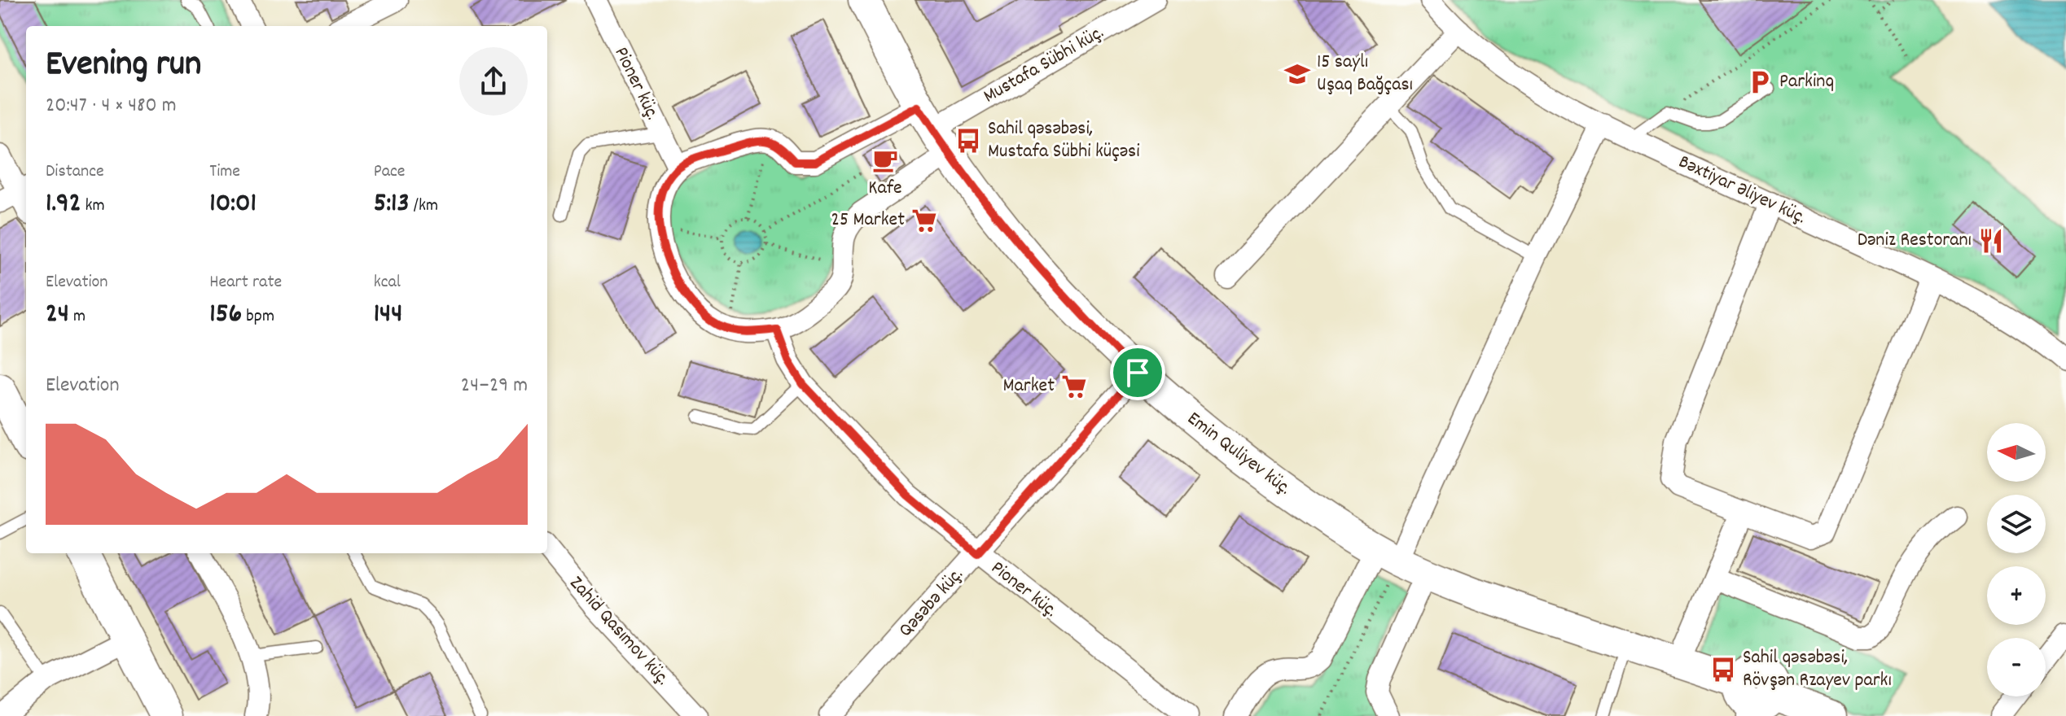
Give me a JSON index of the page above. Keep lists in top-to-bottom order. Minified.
{"streets":{"street":["Mustafa Sübhi küç.","Pioner küç.","Bəxtiyar Əliyev küç.","Emin Quliyev küç.","Qəsəbə küç.","Zahid Qasımov küç."]},"crossings":[["Mustafa Sübhi küç.","Emin Quliyev küç."],["Pioner küç.","Qəsəbə küç."],["Emin Quliyev küç.","Qəsəbə küç."]],"places":{"school or university":["15 saylı Uşaq Bağçası"],"parking":["Parkinq"],"bus stop":["Sahil qəsəbəsi, Mustafa Sübhi küçəsi","Sahil qəsəbəsi, Rövşən Rzayev parkı"],"cafe":["Kafe"],"supermarket":["25 Market","Market"],"restaurant":["Dəniz Restoranı"]},"north":"left","page":{"heading":["Evening run","20:47 · 4 × 480 m"],"stats":[["Distance","1.92 km"],["Time","10:01"],["Pace","5:13 /km"],["Elevation","24 m"],["Heart rate","156 bpm"],["kcal","144"]],"chart":["Elevation","24–29 m"],"map_buttons":["+","−"]}}
